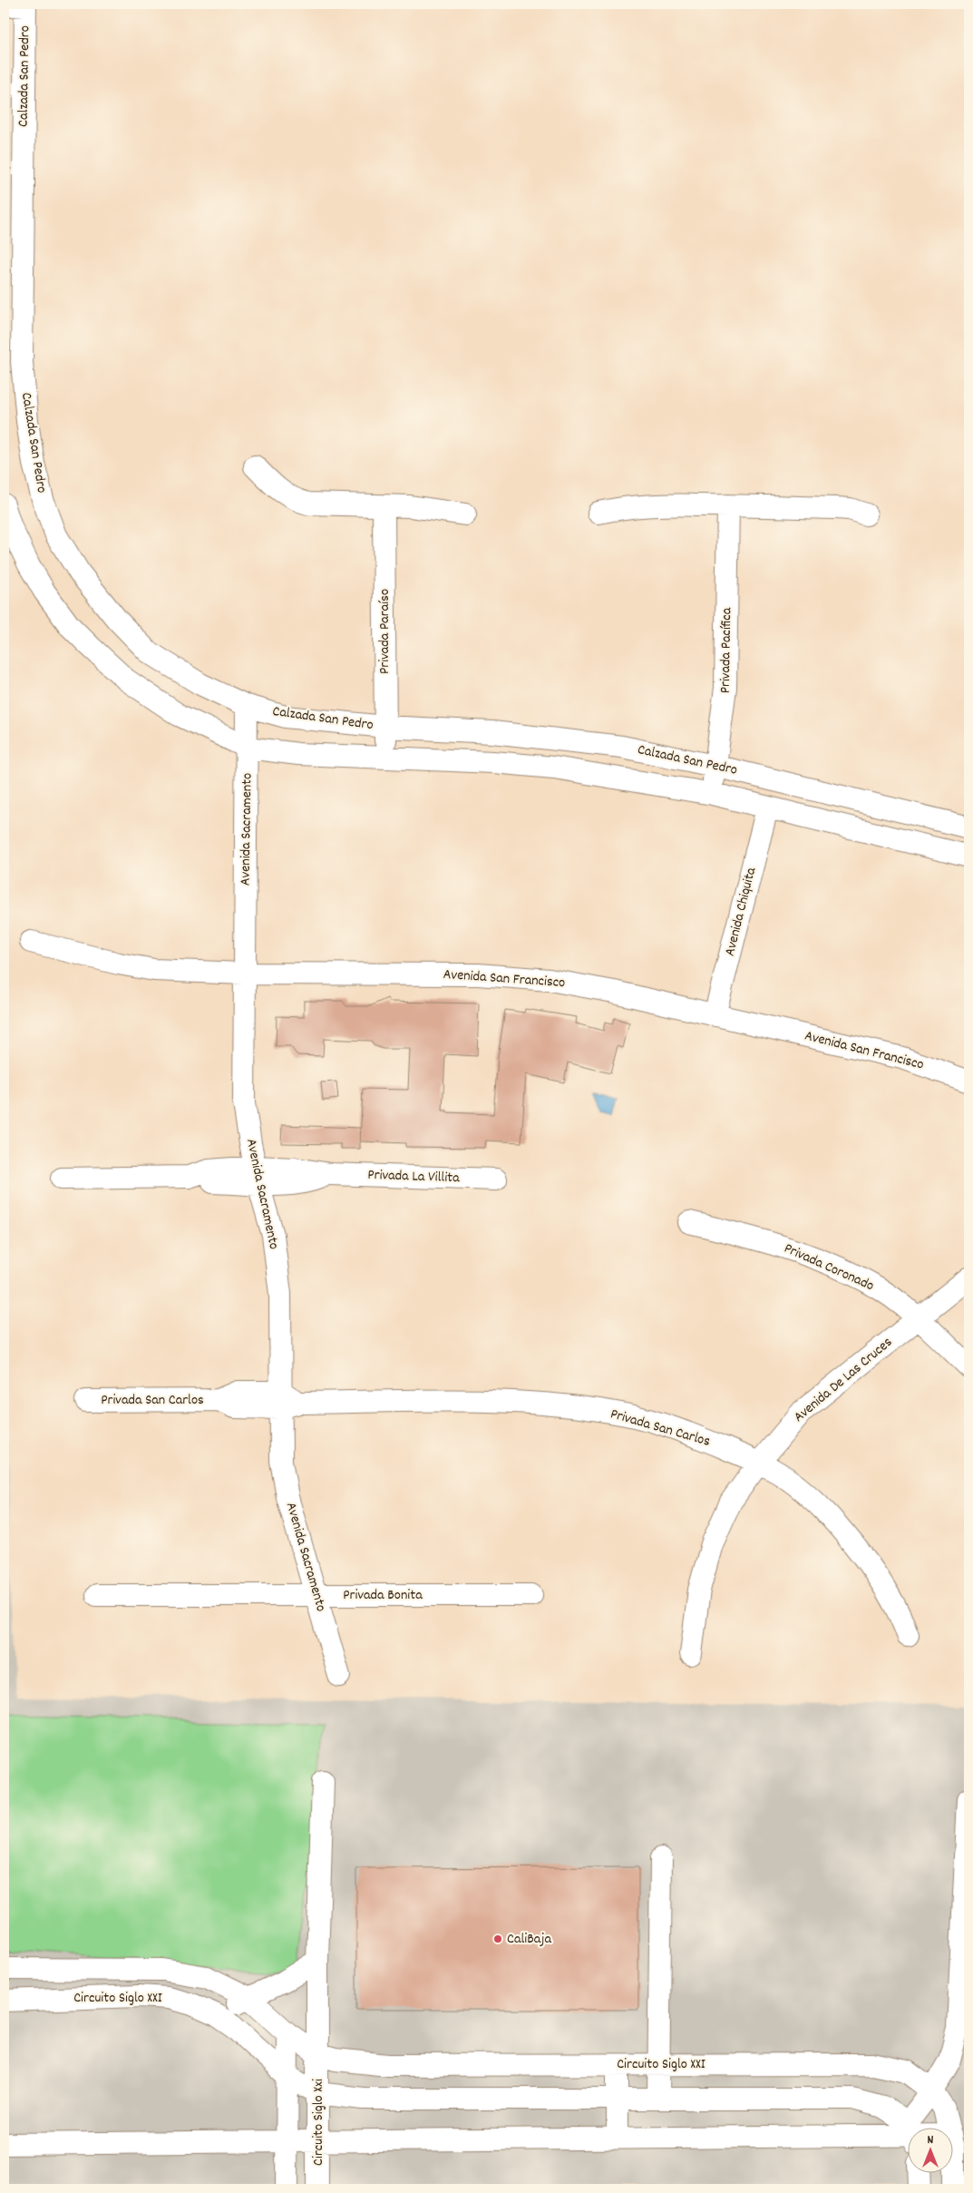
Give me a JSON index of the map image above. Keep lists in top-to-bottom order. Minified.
{"streets":{"street":["Calzada San Pedro","Privada Paraíso","Privada Pacífica","Avenida Sacramento","Avenida Chiquita","Avenida San Francisco","Privada La Villita","Privada Coronado","Avenida De Las Cruces","Privada San Carlos","Privada Bonita","Circuito Siglo XXI","Circuito Siglo Xxi"]},"crossings":[["Calzada San Pedro","Privada Paraíso"],["Calzada San Pedro","Privada Pacífica"],["Calzada San Pedro","Avenida Sacramento"],["Calzada San Pedro","Avenida Chiquita"],["Avenida Sacramento","Avenida San Francisco"],["Avenida Sacramento","Privada La Villita"],["Avenida Sacramento","Privada San Carlos"],["Avenida Sacramento","Privada Bonita"],["Avenida Chiquita","Avenida San Francisco"],["Privada Coronado","Avenida De Las Cruces"],["Avenida De Las Cruces","Privada San Carlos"],["Circuito Siglo XXI","Circuito Siglo Xxi"]],"places":["CaliBaja"],"north":"top"}
